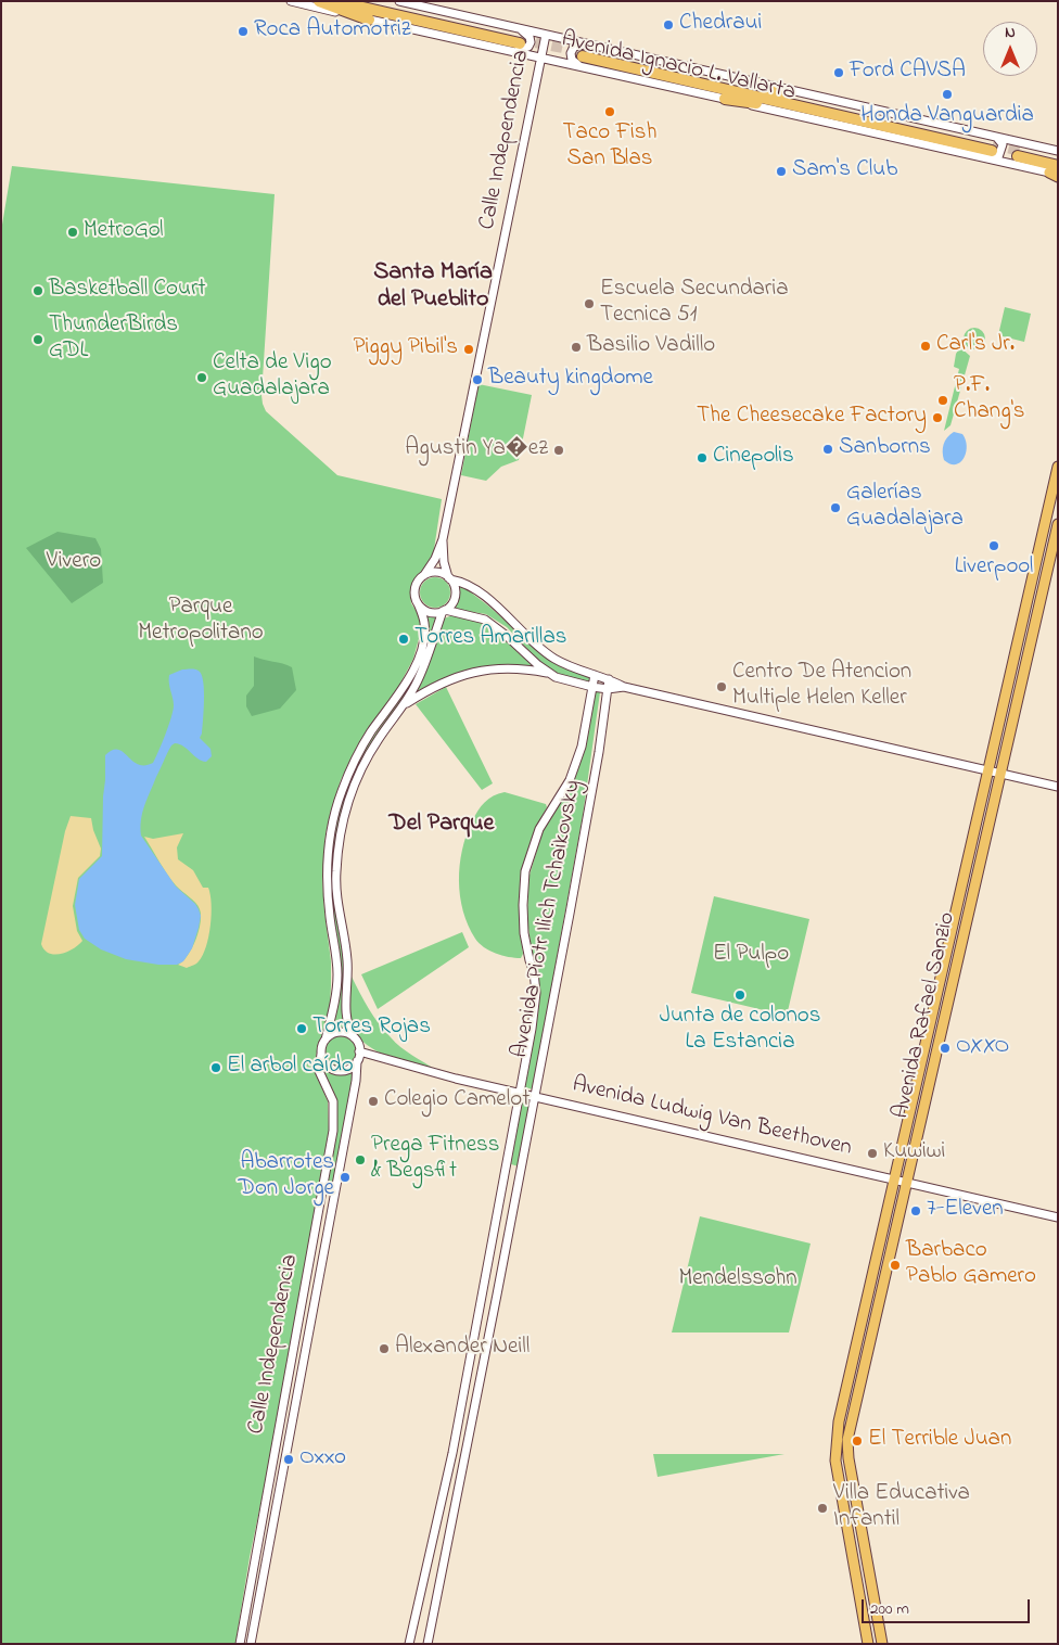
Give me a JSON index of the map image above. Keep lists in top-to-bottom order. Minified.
{"streets":{"highway":["Avenida Ignacio L. Vallarta"],"main road":["Avenida Rafael Sanzio"],"street":["Calle Independencia","Avenida Piotr Ilich Tchaikovsky","Avenida Ludwig Van Beethoven"]},"crossings":[["Avenida Ignacio L. Vallarta","Calle Independencia"],["Calle Independencia","Avenida Ludwig Van Beethoven"],["Avenida Piotr Ilich Tchaikovsky","Avenida Ludwig Van Beethoven"],["Avenida Rafael Sanzio","Avenida Ludwig Van Beethoven"]],"districts":["Santa María del Pueblito","Del Parque"],"parks":["Vivero","Parque Metropolitano","El Pulpo","Mendelssohn"],"places":["Chedraui","Roca Automotriz","Ford CAVSA","Honda Vanguardia","Taco Fish San Blas","Sam's Club","MetroGol","Basketball Court","Escuela Secundaria Tecnica 51","ThunderBirds GDL","Carl's Jr.","Basilio Vadillo","Piggy Pibil's","Celta de Vigo Guadalajara","Beauty kingdome","P.F. Chang's","The Cheesecake Factory","Sanborns","Agustin Ya�ez","Cinepolis","Galerías Guadalajara","Liverpool","Torres Amarillas","Centro De Atencion Multiple Helen Keller","Junta de colonos La Estancia","Torres Rojas","OXXO","El arbol caído","Colegio Camelot","Kuwiwi","Prega Fitness & Begsfit","Abarrotes Don Jorge","7-Eleven","Barbaco Pablo Gamero","Alexander Neill","El Terrible Juan","Oxxo","Villa Educativa Infantil"],"scale_bar":"200 m","north":"top"}
